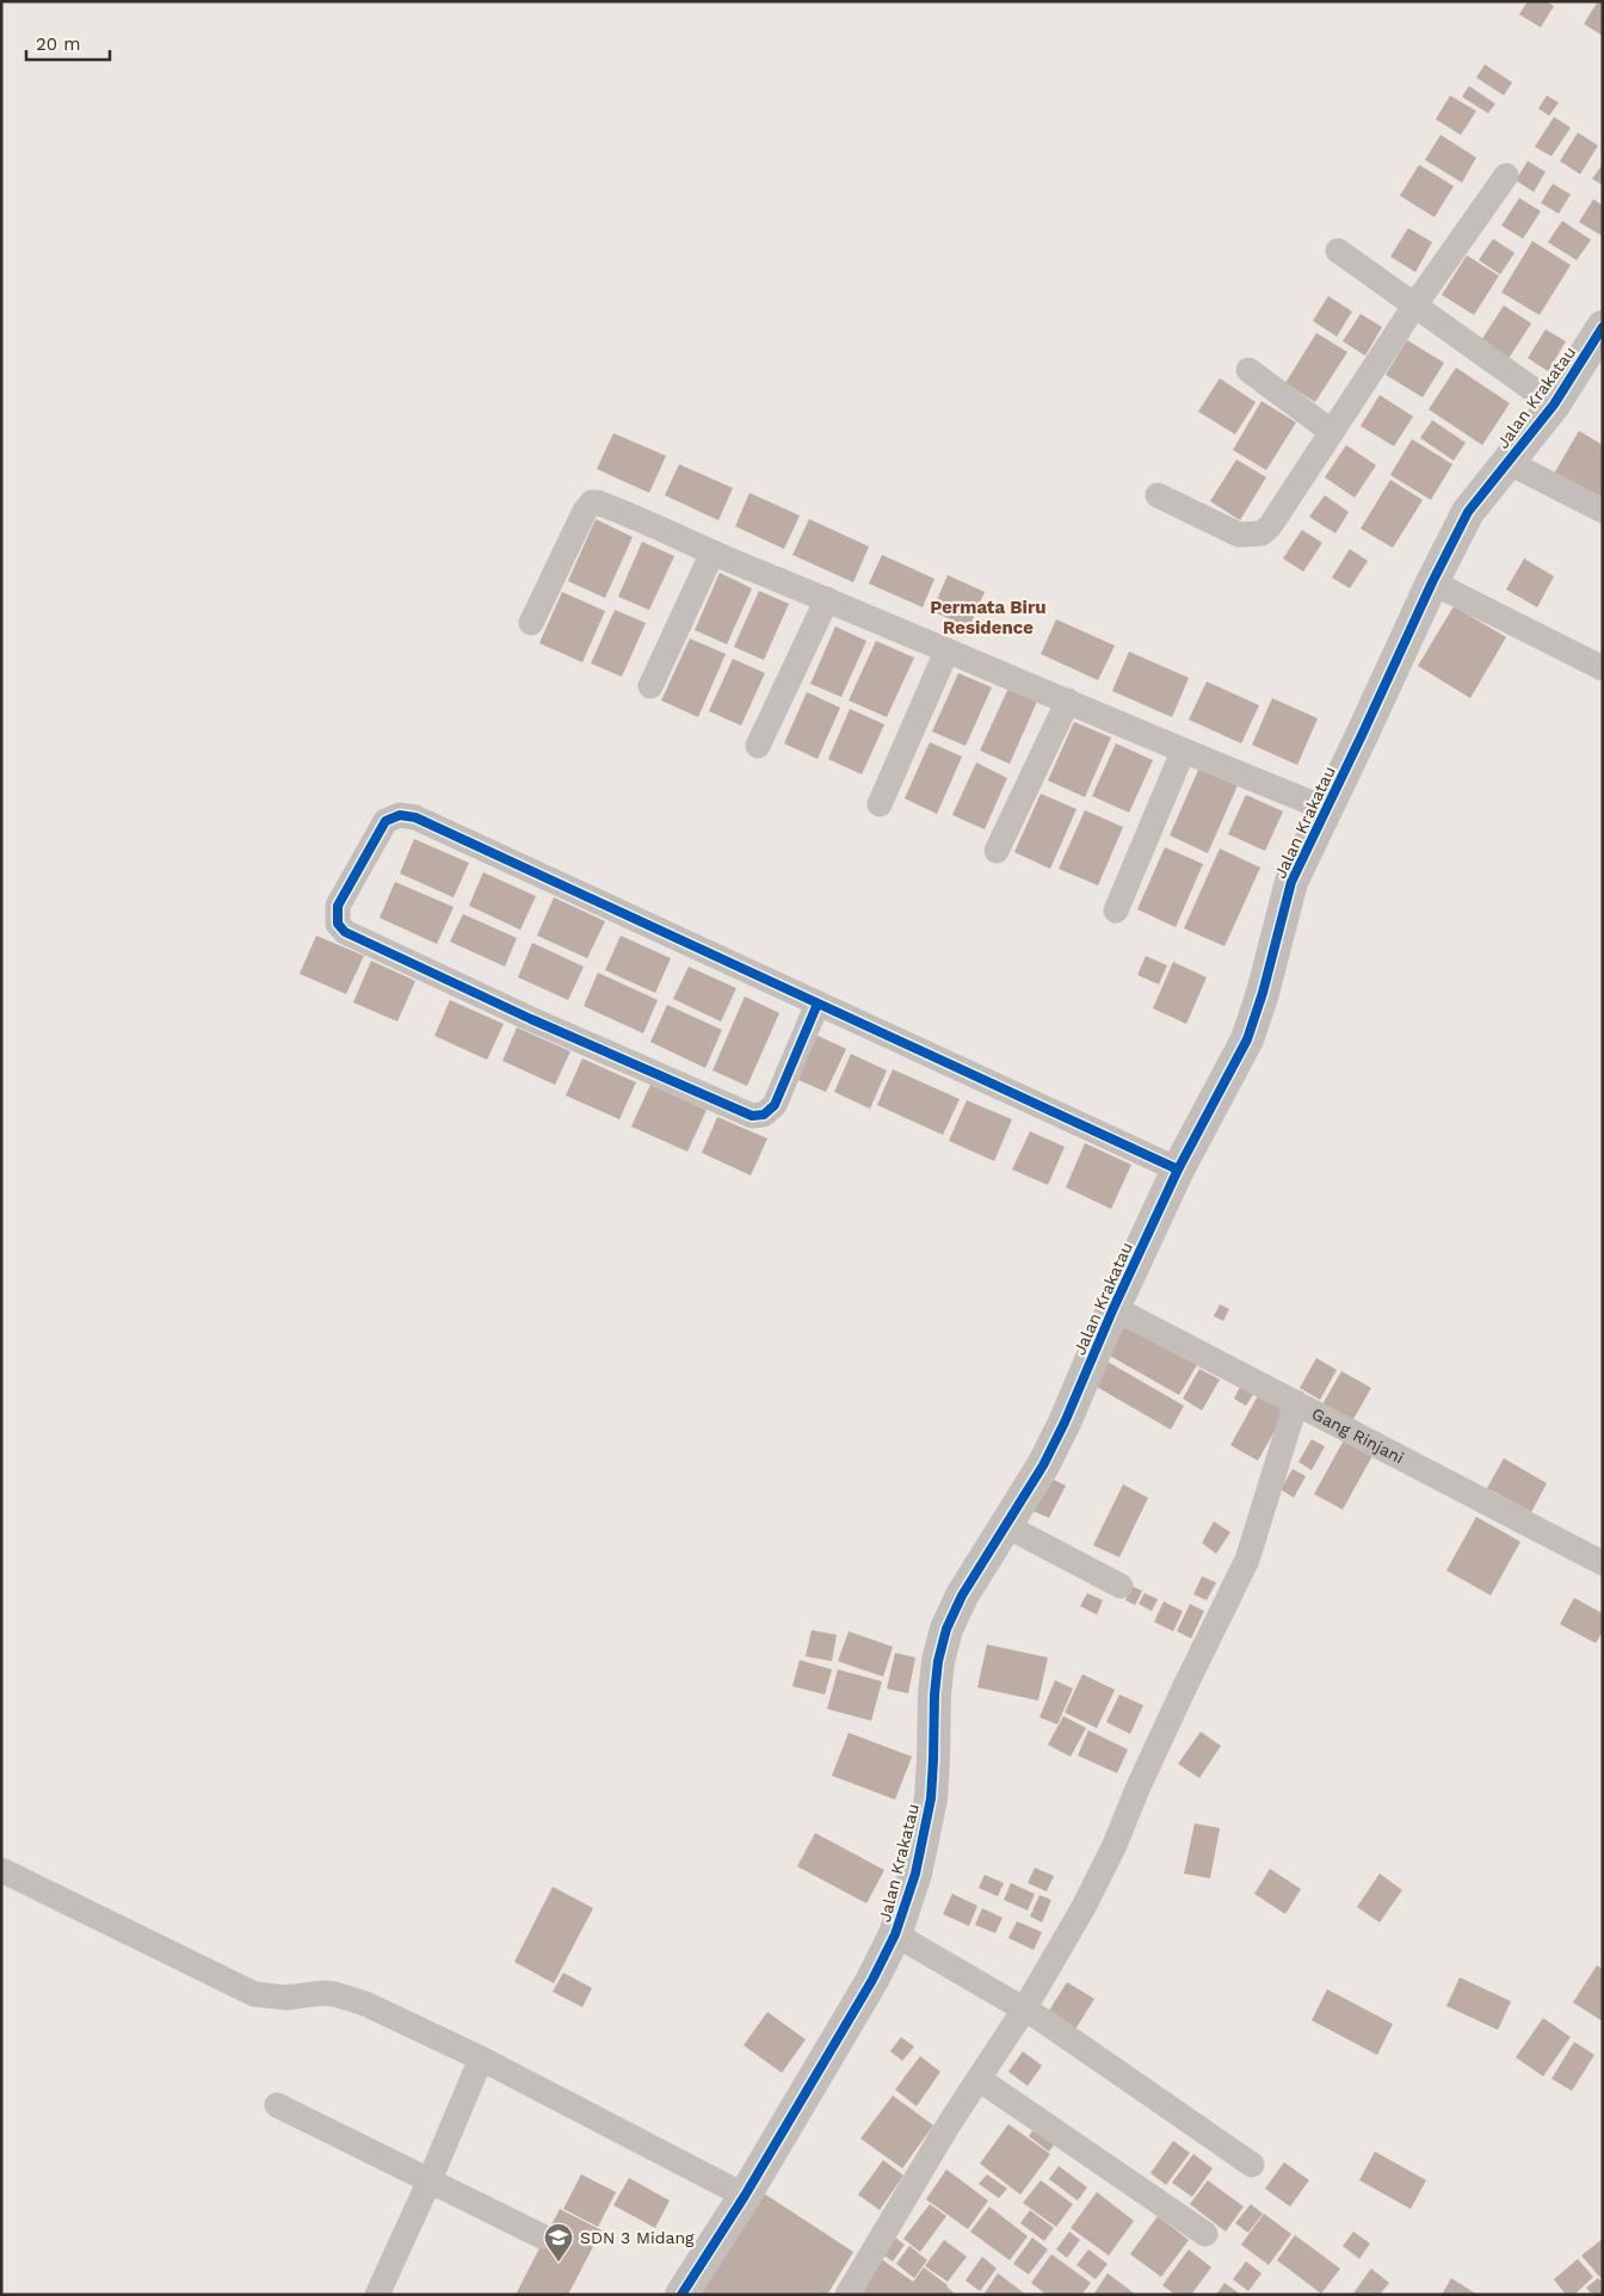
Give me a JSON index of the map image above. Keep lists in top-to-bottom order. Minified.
{"streets":{"street":["Jalan Krakatau","Gang Rinjani"]},"crossings":[["Jalan Krakatau","Gang Rinjani"]],"districts":["Permata Biru Residence"],"places":{"school or university":["SDN 3 Midang"]},"scale_bar":"20 m"}
